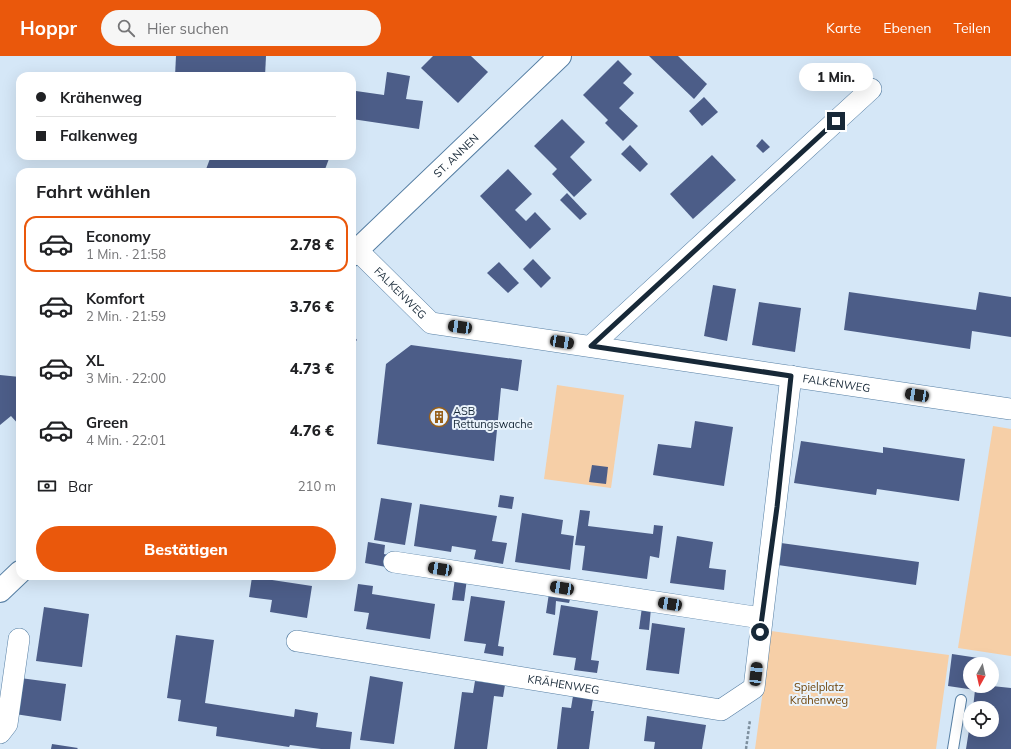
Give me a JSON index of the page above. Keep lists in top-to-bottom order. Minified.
{"streets":{"main road":["ST. ANNEN"],"street":["FALKENWEG","KRÄHENWEG"]},"crossings":[["FALKENWEG","KRÄHENWEG"]],"parks":["Spielplatz Krähenweg"],"places":{"building":["ASB Rettungswache"]},"north":"bottom","page":{"header":"Hoppr","search":"Hier suchen","nav":["Karte","Ebenen","Teilen"],"bubble":"1 Min.","banner":["Krähenweg","Falkenweg"],"heading":"Fahrt wählen","list":[{"name":"Economy","note":"1 Min. · 21:58","value":"2.78 €"},{"name":"Komfort","note":"2 Min. · 21:59","value":"3.76 €"},{"name":"XL","note":"3 Min. · 22:00","value":"4.73 €"},{"name":"Green","note":"4 Min. · 22:01","value":"4.76 €"}],"pay":["Bar","210 m"],"buttons":"Bestätigen"}}
